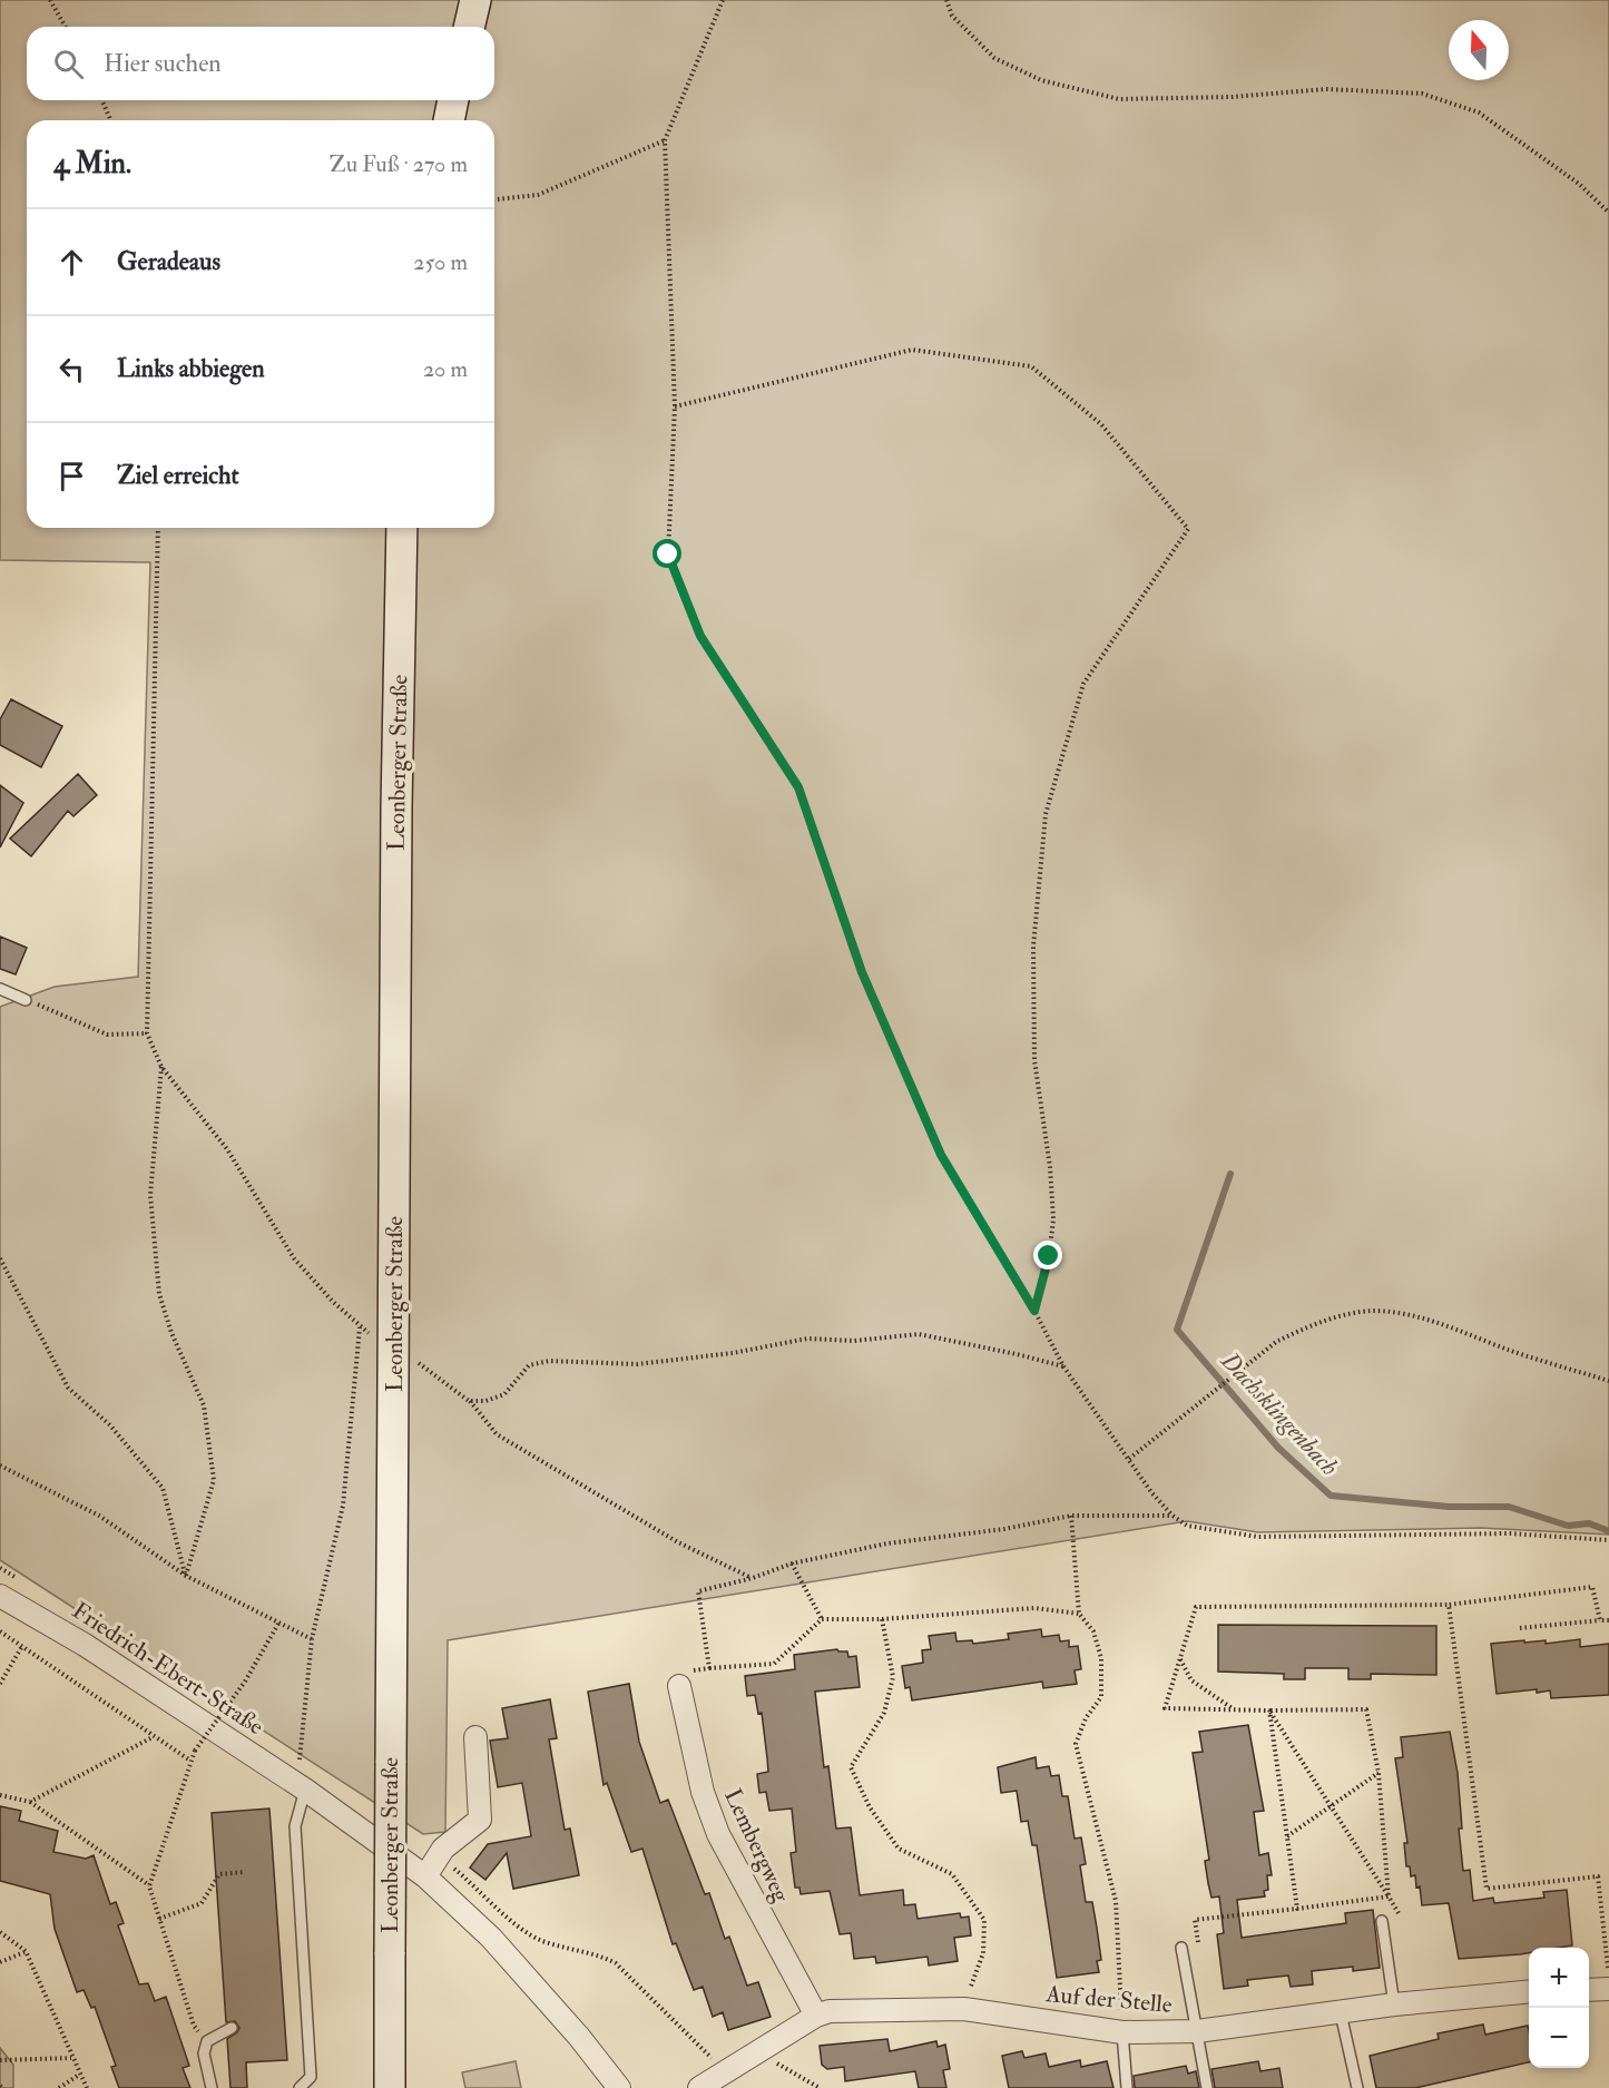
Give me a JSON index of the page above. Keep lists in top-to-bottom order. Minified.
{"streets":{"main road":["Leonberger Straße"],"street":["Friedrich-Ebert-Straße","Lembergweg","Auf der Stelle"]},"crossings":[["Lembergweg","Auf der Stelle"]],"water":["Dachsklingenbach"],"north":"top","page":{"search":"Hier suchen","heading":["4 Min.","Zu Fuß · 270 m"],"list":[["Geradeaus","250 m"],["Links abbiegen","20 m"],"Ziel erreicht"],"map_buttons":["+","−"]}}
